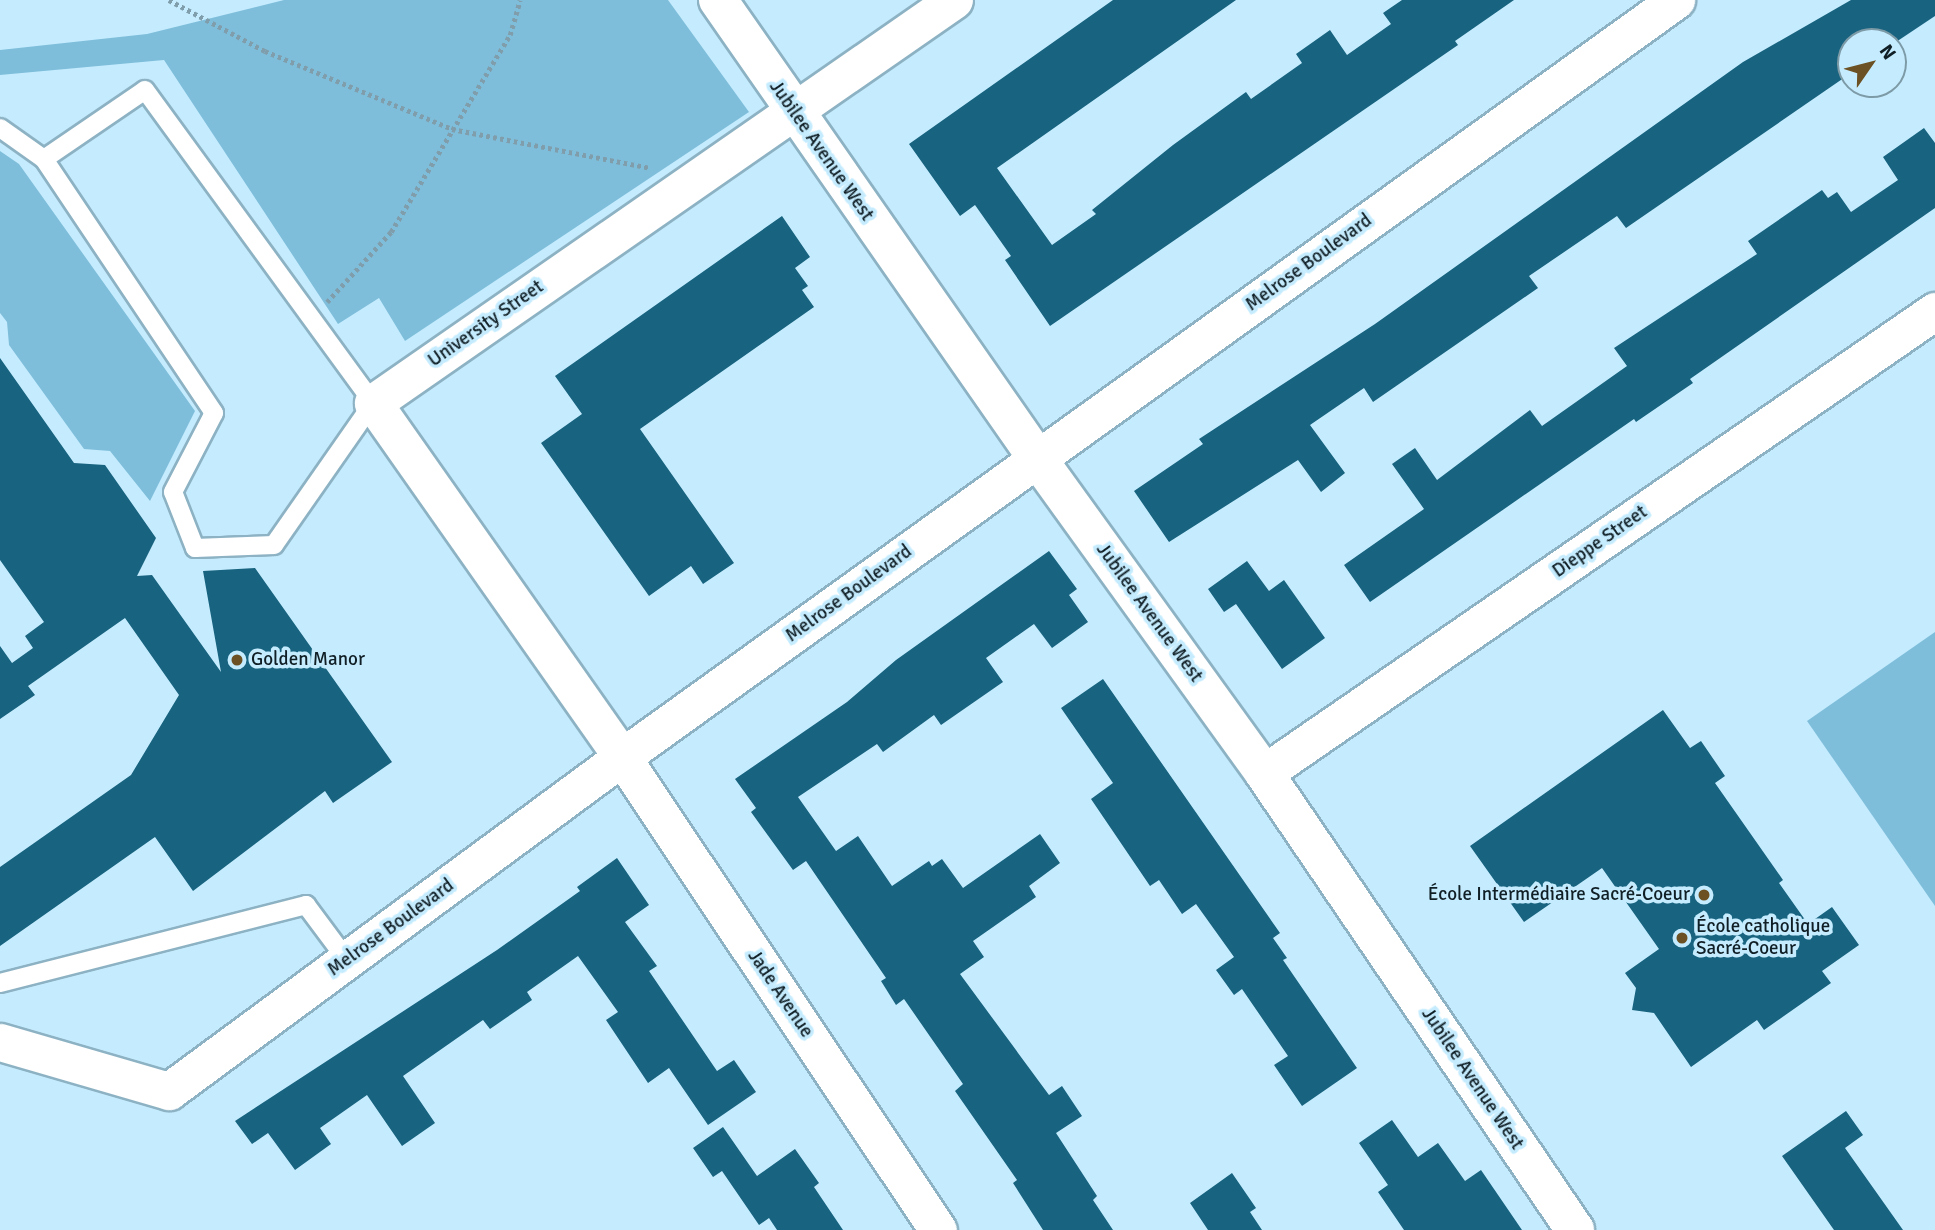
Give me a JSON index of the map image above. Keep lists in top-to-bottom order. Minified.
{"streets":{"main road":["Jubilee Avenue West"],"street":["Melrose Boulevard","University Street","Dieppe Street","Jade Avenue"]},"crossings":[["Jubilee Avenue West","Melrose Boulevard"],["Jubilee Avenue West","University Street"],["Jubilee Avenue West","Dieppe Street"],["Melrose Boulevard","Jade Avenue"]],"places":["Golden Manor","École Intermédiaire Sacré-Coeur","École catholique Sacré-Coeur"],"north":"top right"}
